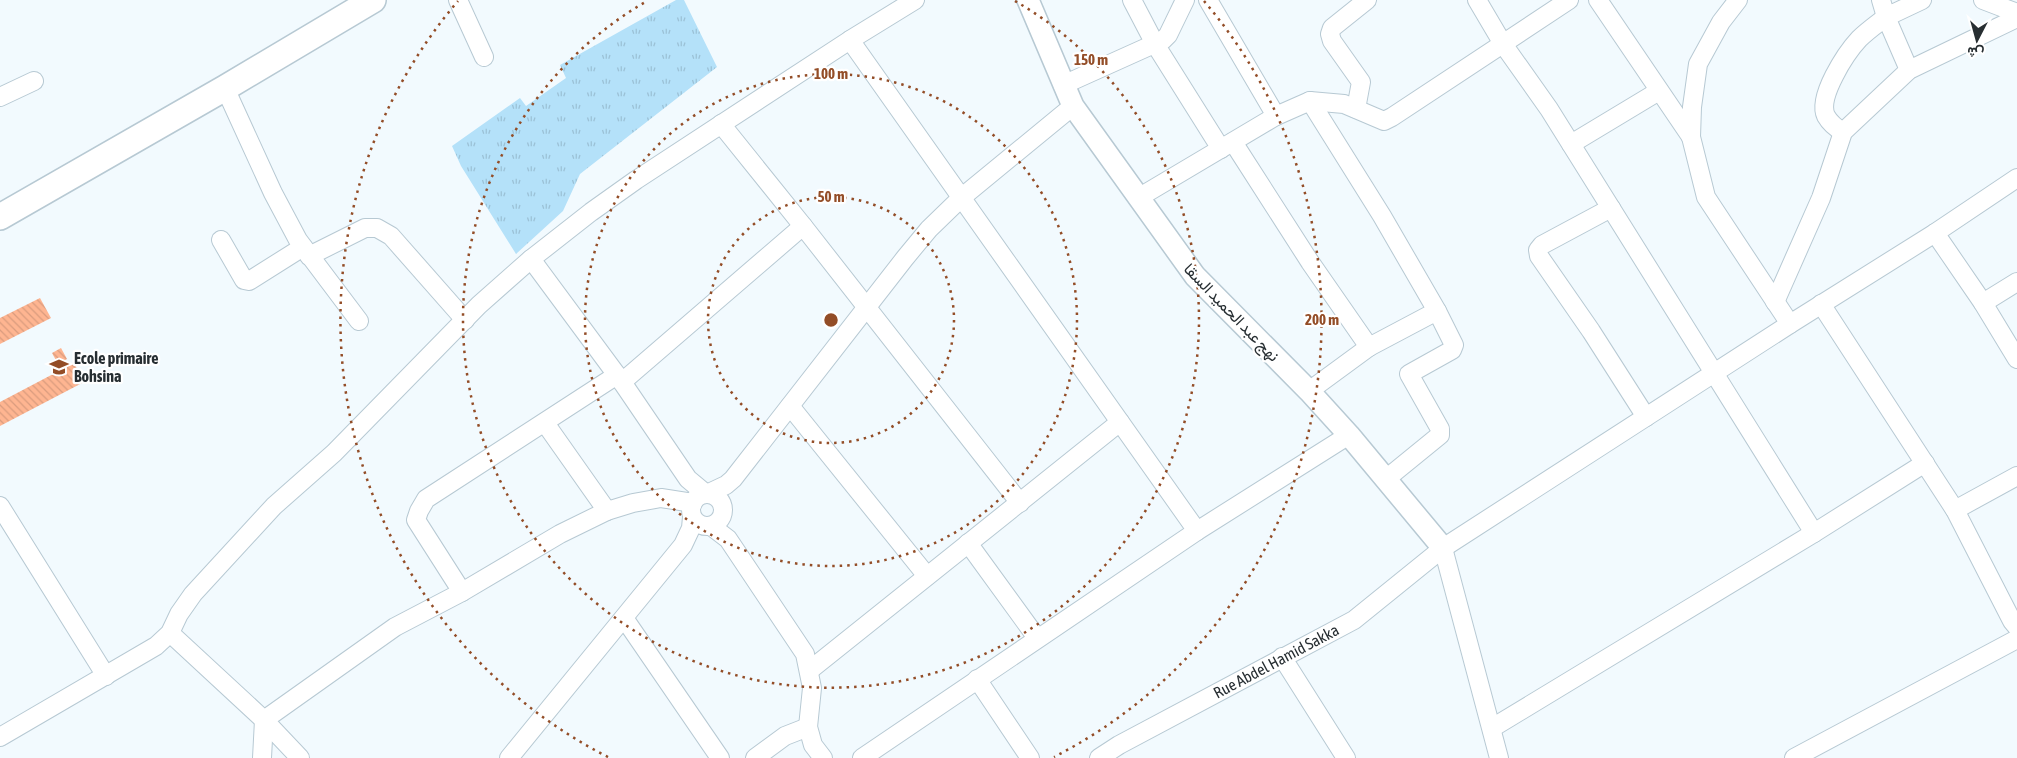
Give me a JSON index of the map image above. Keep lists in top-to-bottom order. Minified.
{"streets":{"street":["نهج عبد الحميد السقا","Rue Abdel Hamid Sakka"]},"crossings":[["نهج عبد الحميد السقا","Rue Abdel Hamid Sakka"]],"places":{"school or university":["Ecole primaire Bohsina"]},"north":"bottom","rings":["150 m","100 m","50 m","200 m"]}
